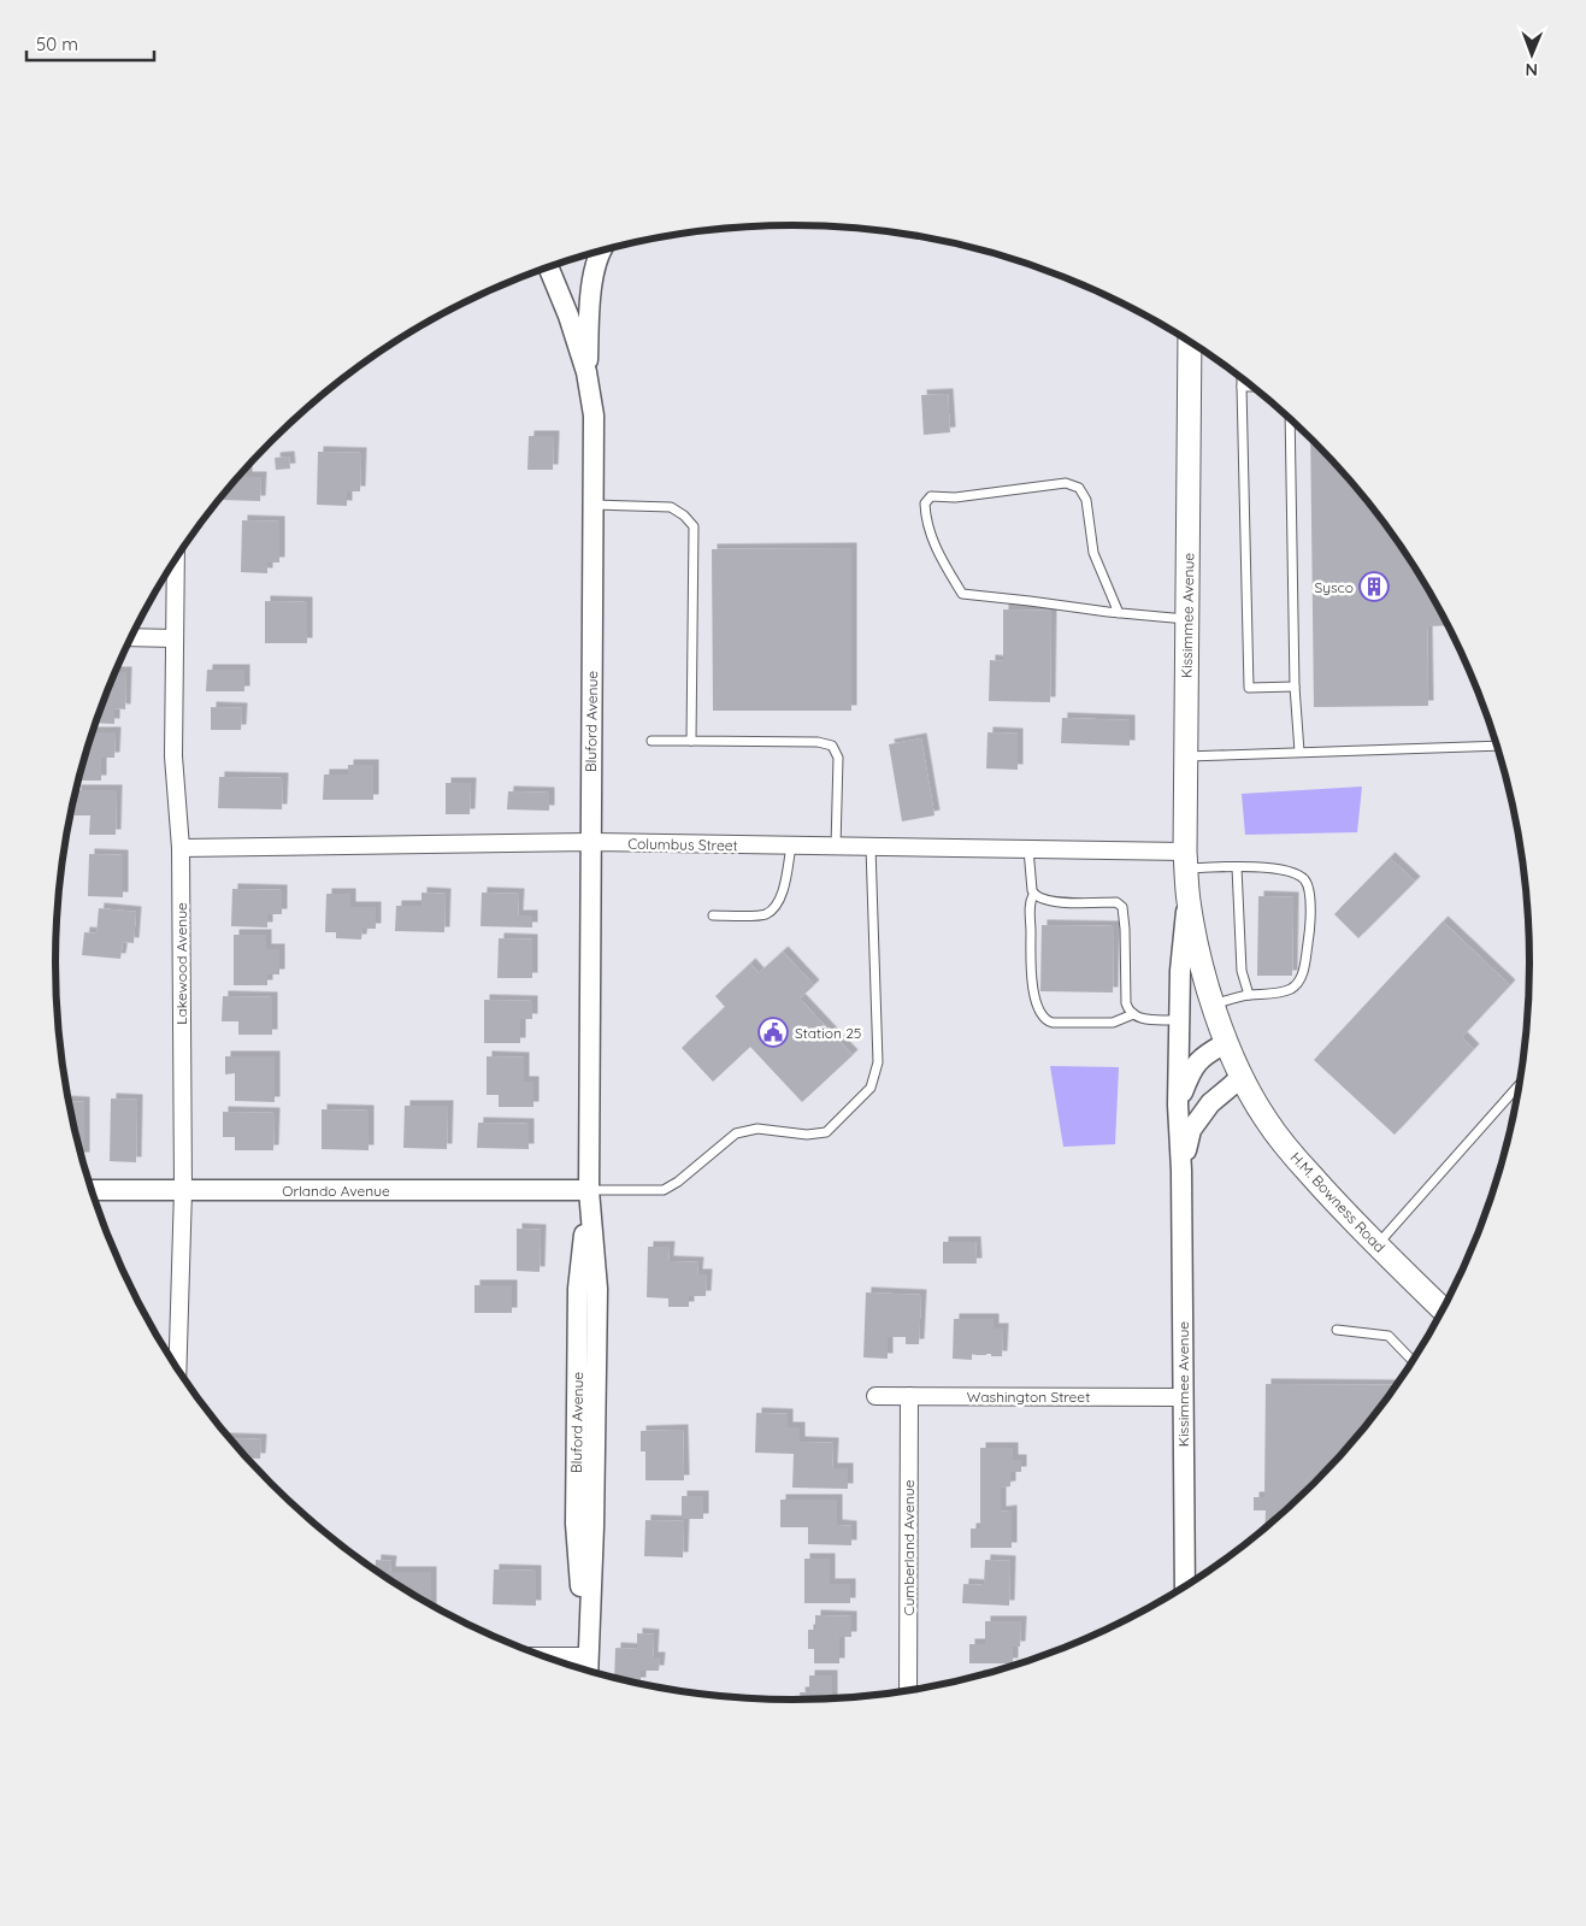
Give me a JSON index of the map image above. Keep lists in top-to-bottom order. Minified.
{"streets":{"main road":["Kissimmee Avenue","H.M. Bowness Road"],"street":["Bluford Avenue","Columbus Street","Lakewood Avenue","Orlando Avenue","Washington Street","Cumberland Avenue"]},"crossings":[["Kissimmee Avenue","Columbus Street"],["Kissimmee Avenue","H.M. Bowness Road"],["Kissimmee Avenue","Washington Street"],["Bluford Avenue","Columbus Street"],["Bluford Avenue","Orlando Avenue"],["Columbus Street","Lakewood Avenue"],["Lakewood Avenue","Orlando Avenue"],["Washington Street","Cumberland Avenue"]],"places":{"building":["Sysco"],"public building":["Station 25"]},"scale_bar":"50 m","north":"bottom"}
